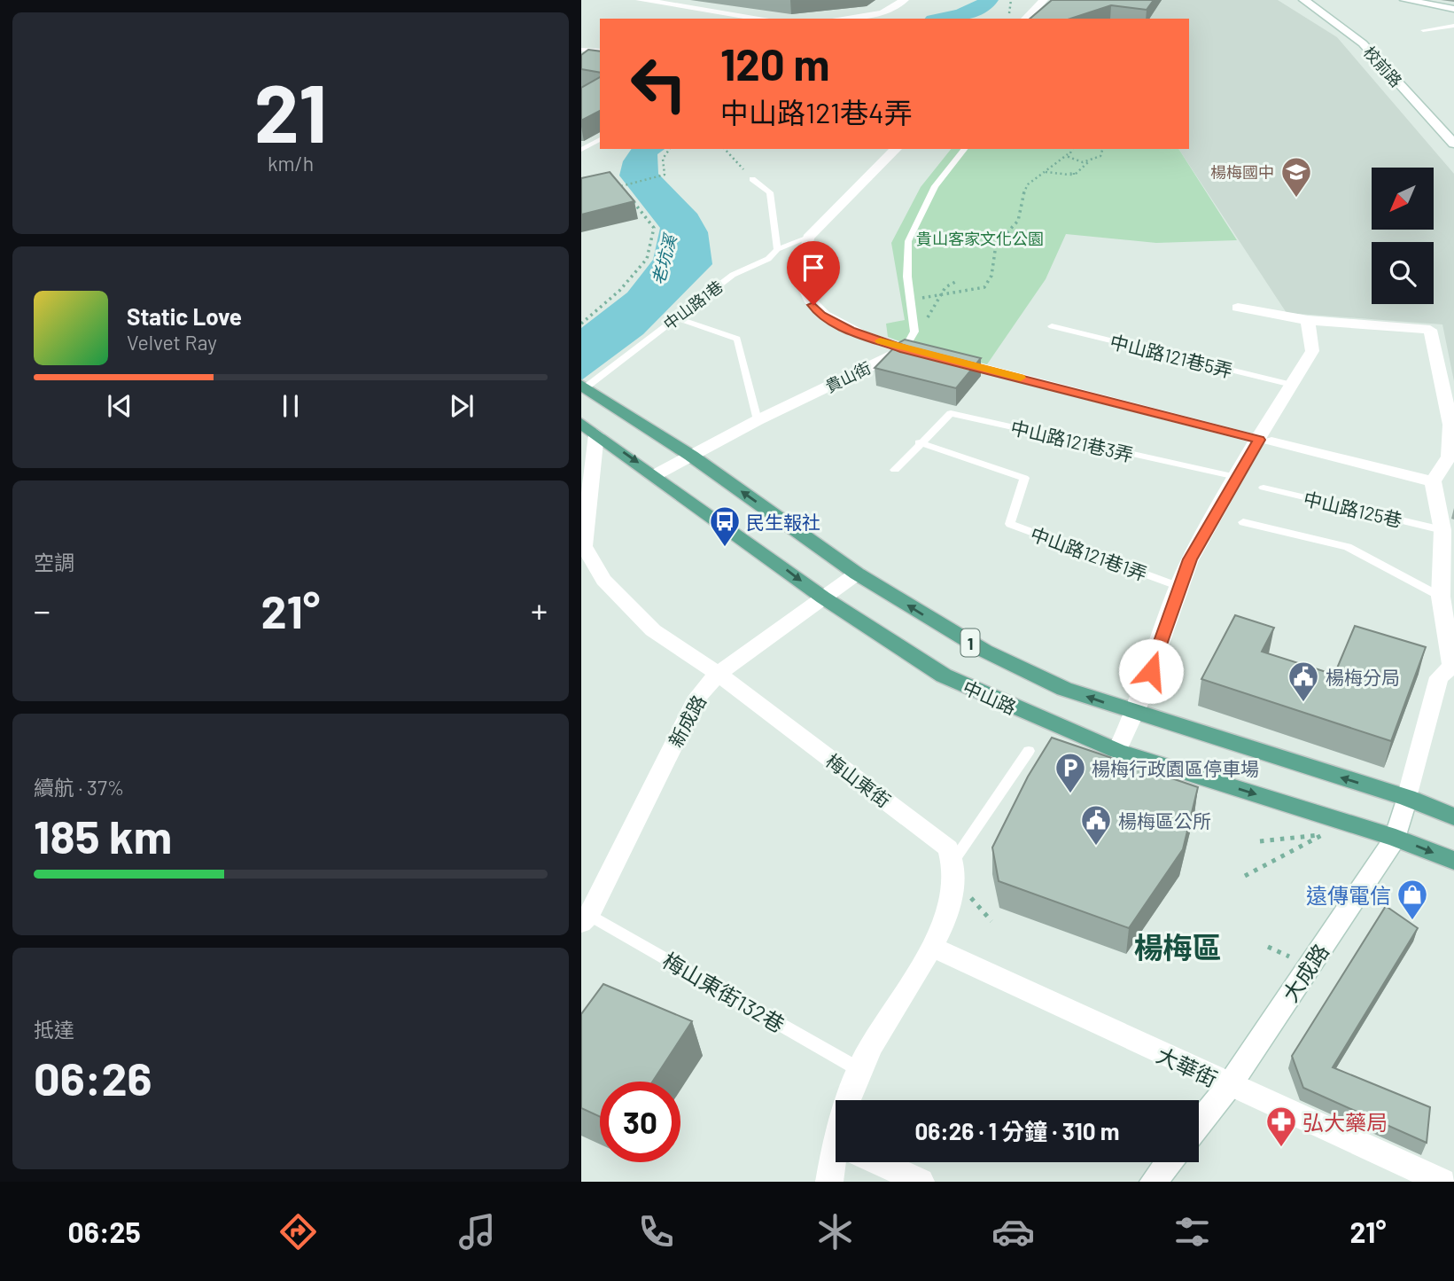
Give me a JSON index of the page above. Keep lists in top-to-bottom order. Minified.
{"streets":{"main road":["1","中山路"],"street":["校前路","貴山街","新成路","梅山東街","大成路","大華街"],"lane":["中山路1巷","中山路121巷5弄","中山路121巷3弄","中山路125巷","中山路121巷1弄","梅山東街132巷"]},"crossings":[["中山路1巷","貴山街"],["中山路1巷","中山路"],["貴山街","中山路"],["中山路121巷3弄","中山路121巷1弄"],["中山路","新成路"],["中山路","梅山東街"],["中山路","大成路"],["新成路","梅山東街"],["新成路","梅山東街132巷"],["大成路","大華街"]],"districts":["楊梅區"],"water":["老坑溪"],"parks":["貴山客家文化公園"],"places":{"school or university":["楊梅國中"],"bus stop":["民生報社"],"public building":["楊梅分局","楊梅區公所"],"parking":["楊梅行政園區停車場"],"shop":["遠傳電信"],"pharmacy":["弘大藥局"]},"north":"bottom left","page":{"tile":[["21","km/h"],"空調",["續航 · 37%","185 km"],["抵達","06:26"]],"turn":["120 m","中山路121巷4弄"],"song":["Static Love","Velvet Ray"],"heat":["−","21°","+"],"limit":"30","trip":"06:26 · 1 分鐘 · 310 m","tabs":["06:25","21°"]}}
